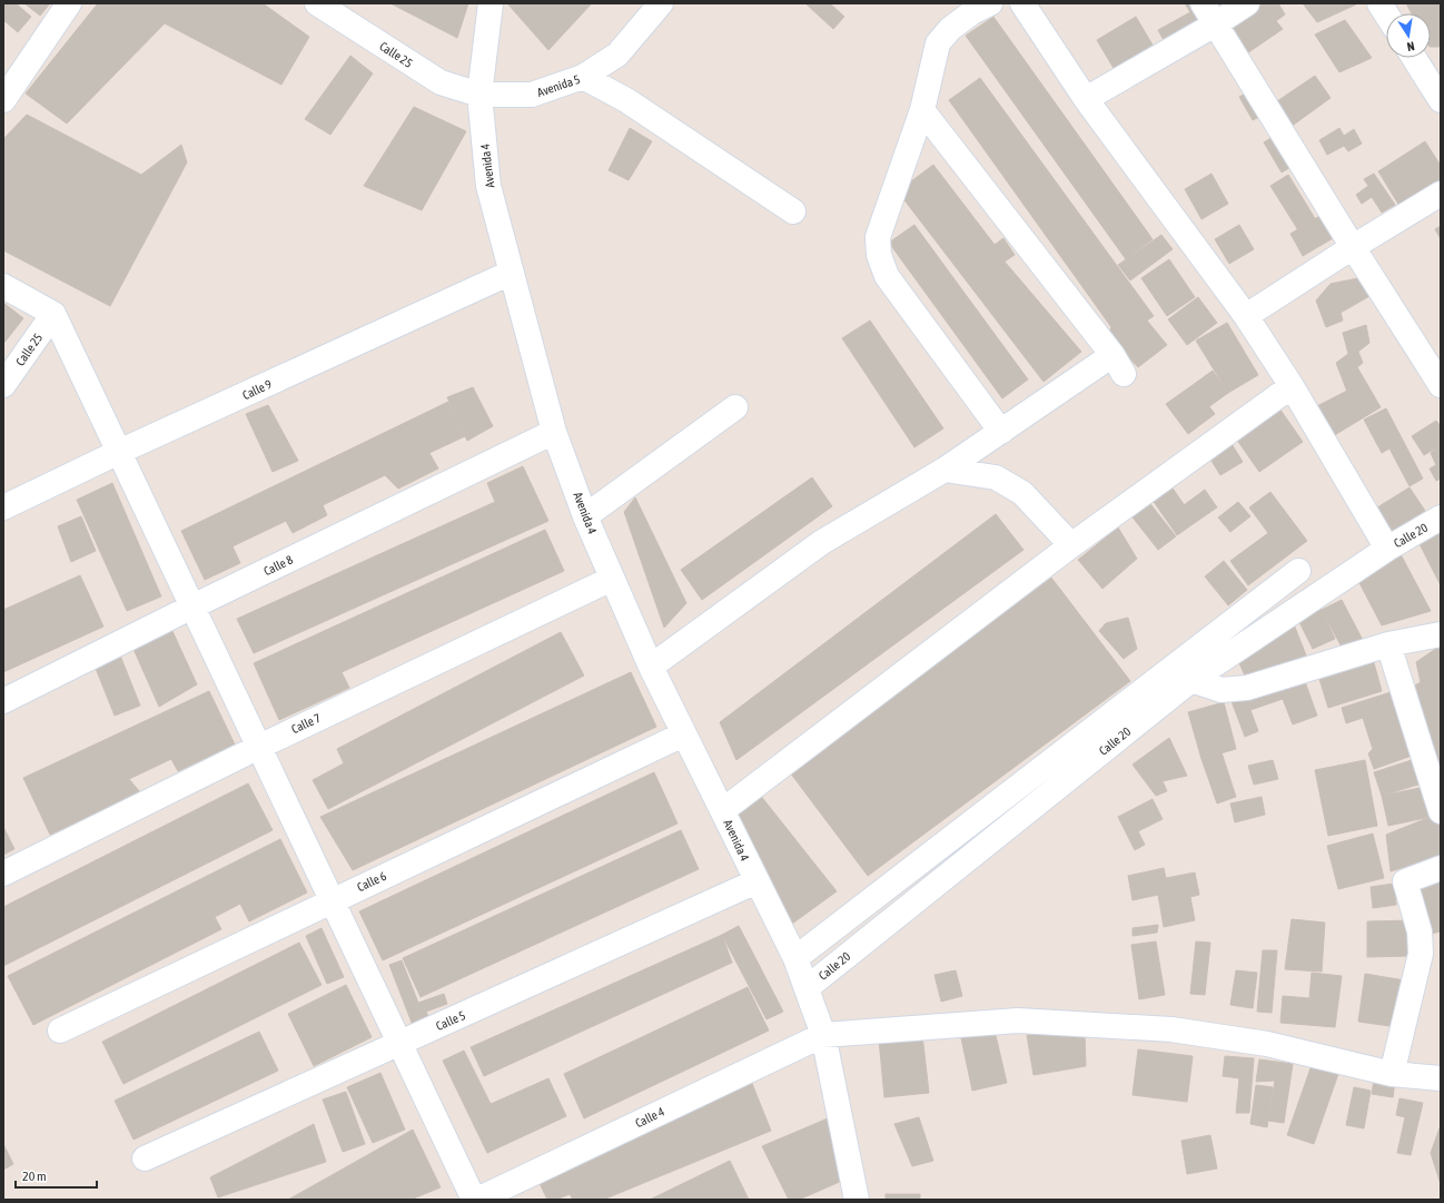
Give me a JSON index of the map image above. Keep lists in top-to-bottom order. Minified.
{"streets":{"street":["Calle 25","Avenida 5","Avenida 4","Calle 9","Calle 20","Calle 8","Calle 7","Calle 6","Calle 5","Calle 4"]},"crossings":[["Calle 25","Avenida 5"],["Calle 25","Avenida 4"],["Avenida 5","Avenida 4"],["Avenida 4","Calle 9"],["Avenida 4","Calle 20"],["Avenida 4","Calle 8"],["Avenida 4","Calle 7"],["Avenida 4","Calle 6"],["Avenida 4","Calle 5"],["Avenida 4","Calle 4"]],"scale_bar":"20 m","north":"bottom"}
